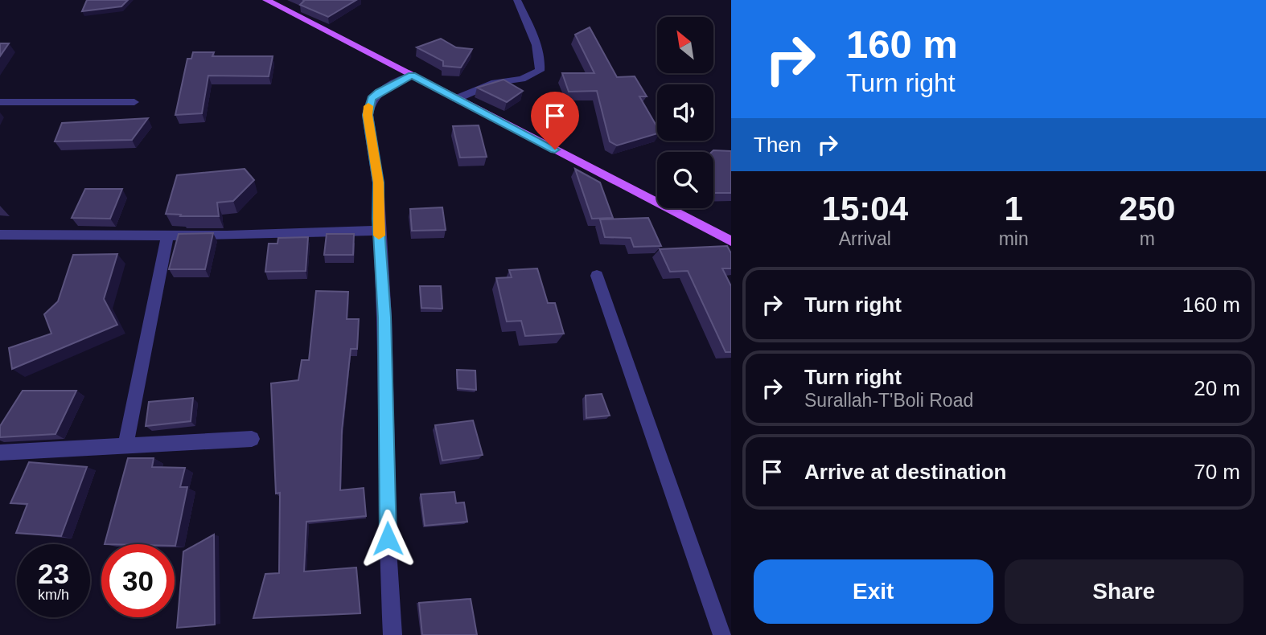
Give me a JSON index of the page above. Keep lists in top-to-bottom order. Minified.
{"north":"top left","page":{"turn":["160 m","Turn right"],"then":"Then","eta":["15:04","Arrival","1","min","250","m"],"list":[{"name":"Turn right","value":"160 m"},{"name":"Turn right","note":"Surallah-T'Boli Road","value":"20 m"},{"name":"Arrive at destination","value":"70 m"}],"speed":"23 km/h","limit":"30","buttons":["Exit","Share"]}}
